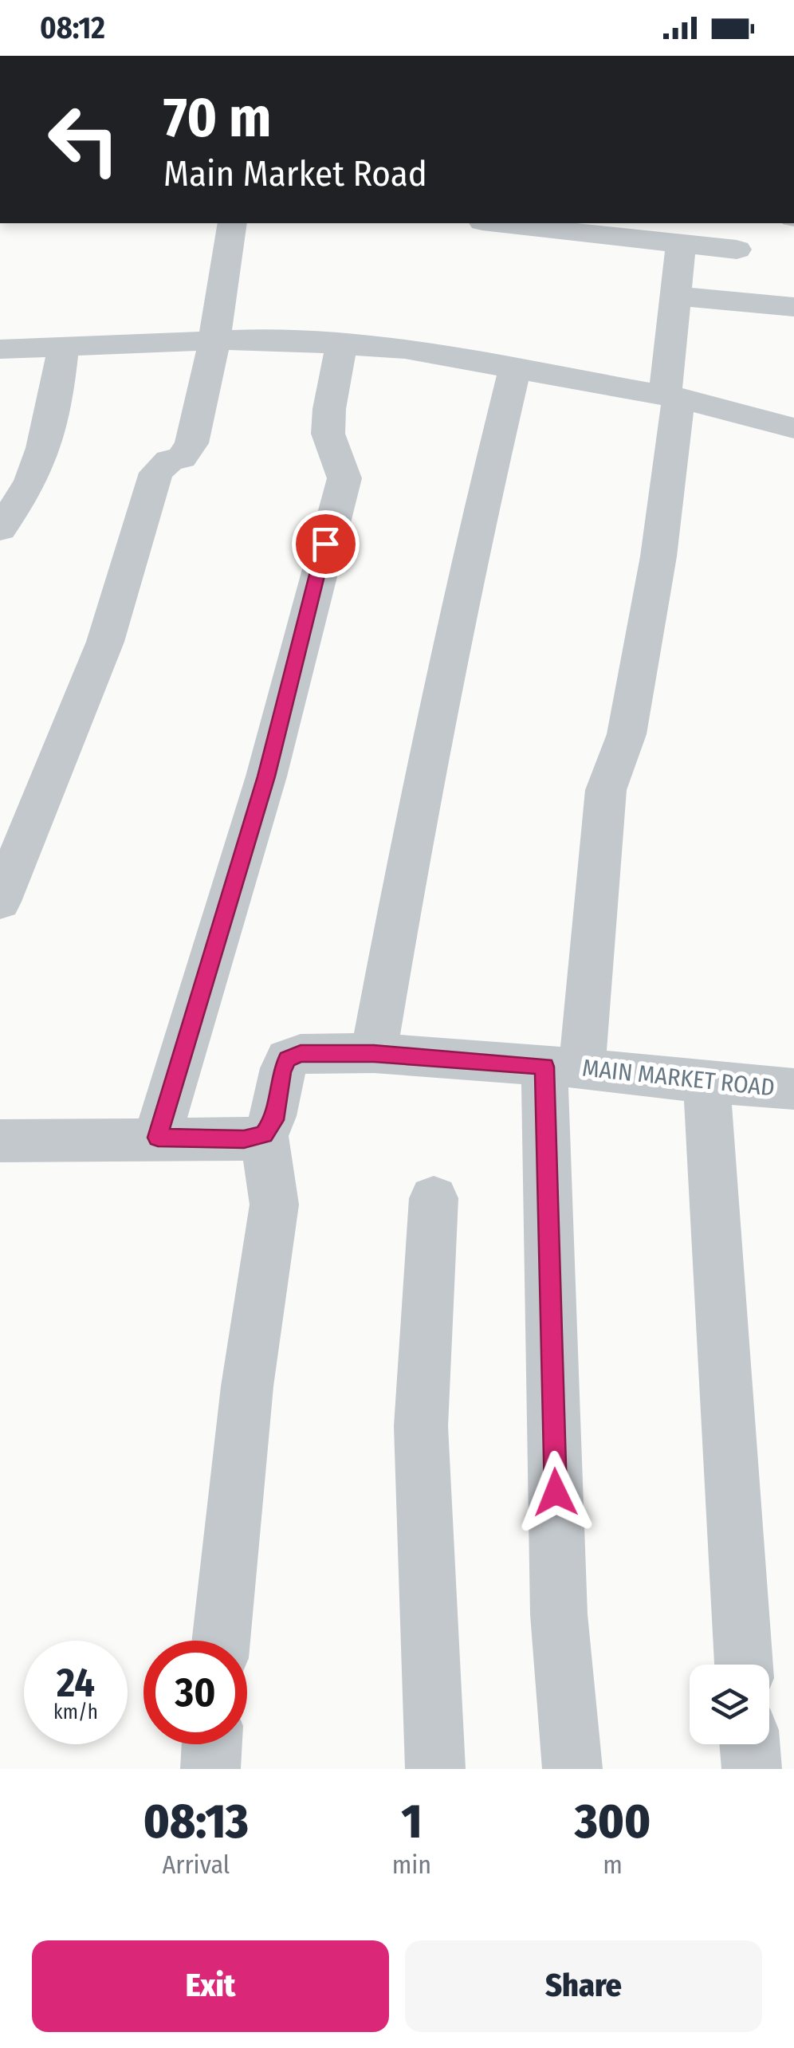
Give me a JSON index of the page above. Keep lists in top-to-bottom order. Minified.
{"streets":{"street":["MAIN MARKET ROAD"]},"page":{"status":"08:12","turn":["70 m","Main Market Road"],"speed":"24 km/h","limit":"30","eta":["08:13","Arrival","1","min","300","m"],"buttons":["Exit","Share"]}}
